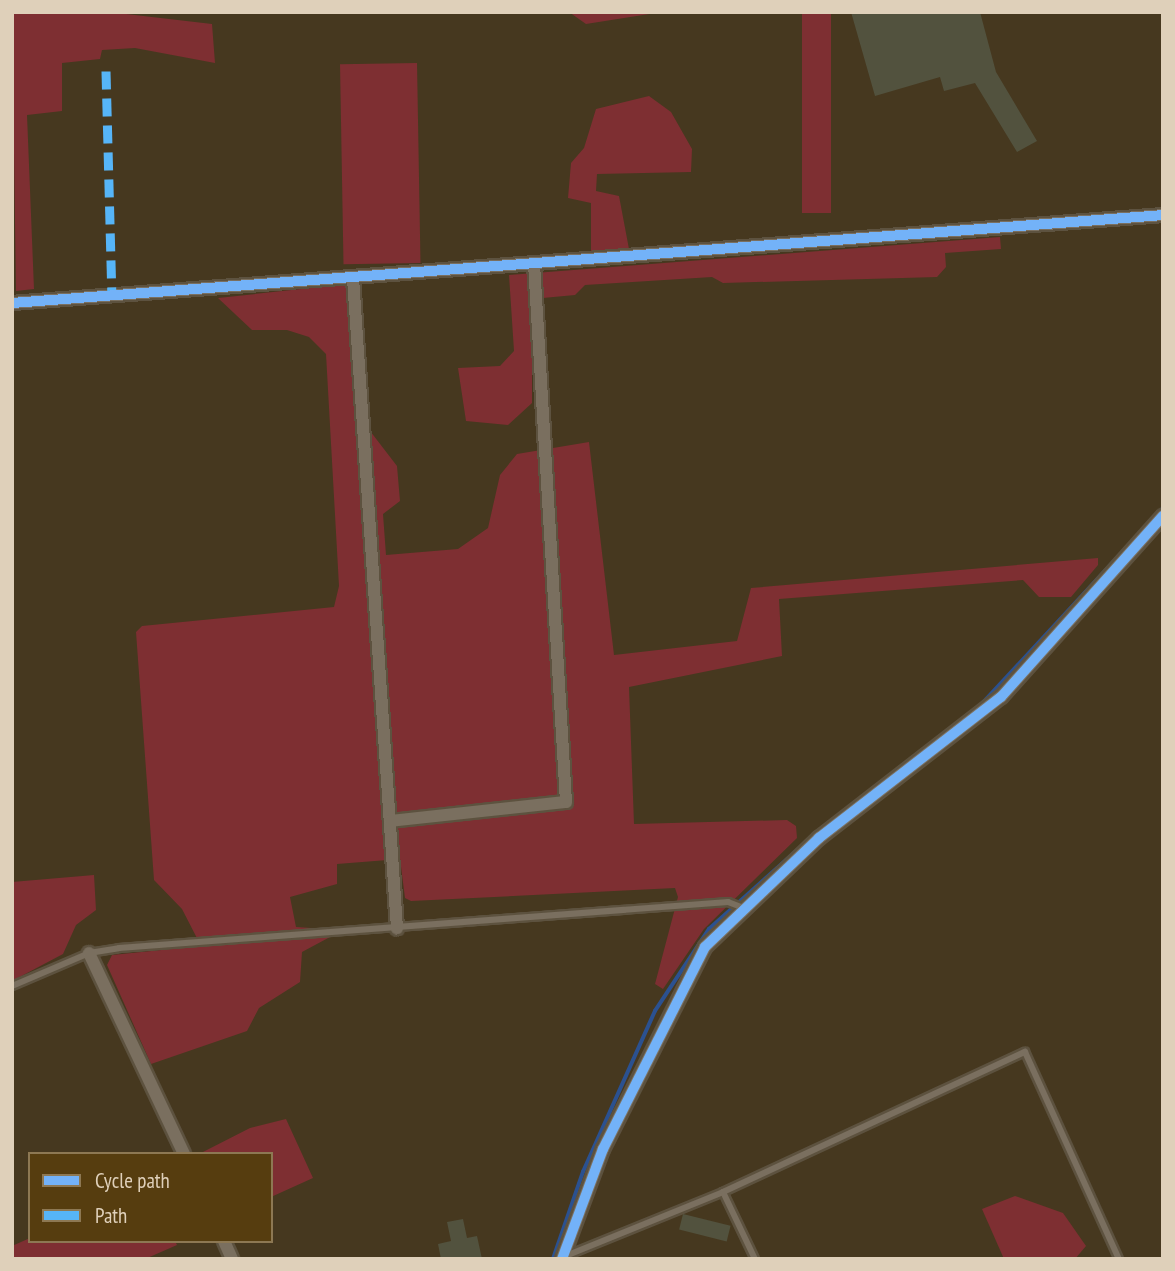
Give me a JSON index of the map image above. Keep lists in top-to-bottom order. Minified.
{"legend":["Cycle path","Path"]}
